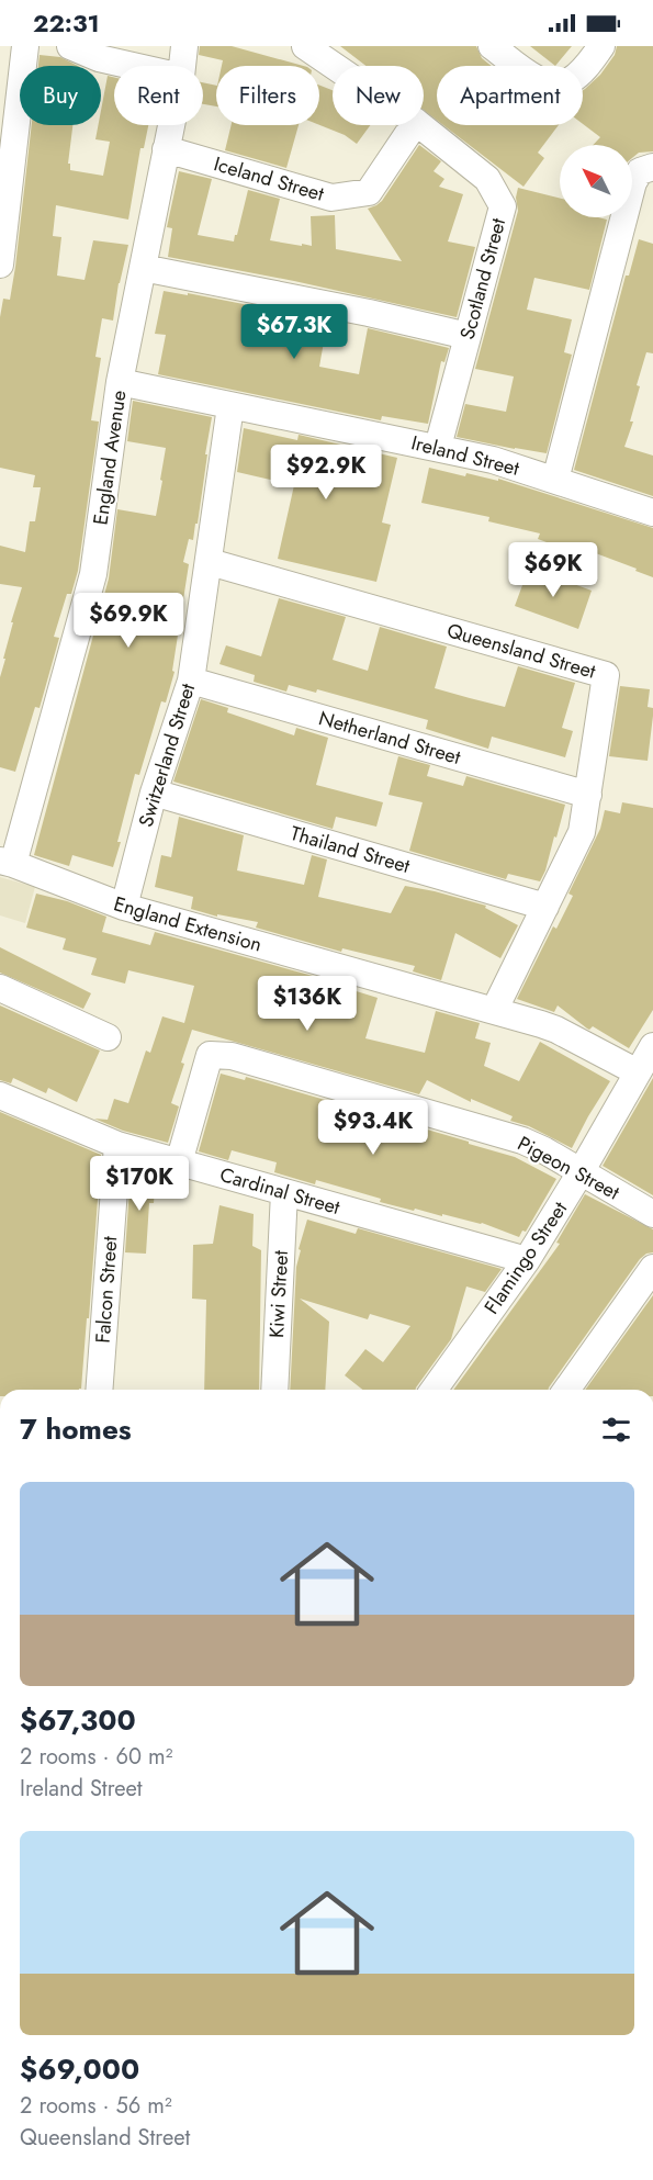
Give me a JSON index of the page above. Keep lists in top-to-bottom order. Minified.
{"streets":{"street":["Iceland Street","Scotland Street","Ireland Street","England Avenue","Queensland Street","Netherland Street","Switzerland Street","Thailand Street","England Extension","Pigeon Street","Cardinal Street","Flamingo Street","Falcon Street","Kiwi Street"]},"crossings":[["Iceland Street","England Avenue"],["Scotland Street","Ireland Street"],["Ireland Street","England Avenue"],["Ireland Street","Switzerland Street"],["England Avenue","England Extension"],["Queensland Street","Netherland Street"],["Queensland Street","Switzerland Street"],["Queensland Street","Thailand Street"],["Queensland Street","England Extension"],["Netherland Street","Switzerland Street"],["Switzerland Street","Thailand Street"],["Switzerland Street","England Extension"],["England Extension","Flamingo Street"],["Pigeon Street","Cardinal Street"],["Pigeon Street","Flamingo Street"],["Cardinal Street","Flamingo Street"],["Cardinal Street","Falcon Street"],["Cardinal Street","Kiwi Street"]],"north":"top left","page":{"status":"22:31","chip":["Buy","Rent","Filters","New","Apartment"],"price":["$67.3K","$92.9K","$69K","$69.9K","$136K","$93.4K","$170K"],"heading":"7 homes","list":[{"name":"$67,300","note":"2 rooms · 60 m² · Ireland Street"},{"name":"$69,000","note":"2 rooms · 56 m² · Queensland Street"}]}}
